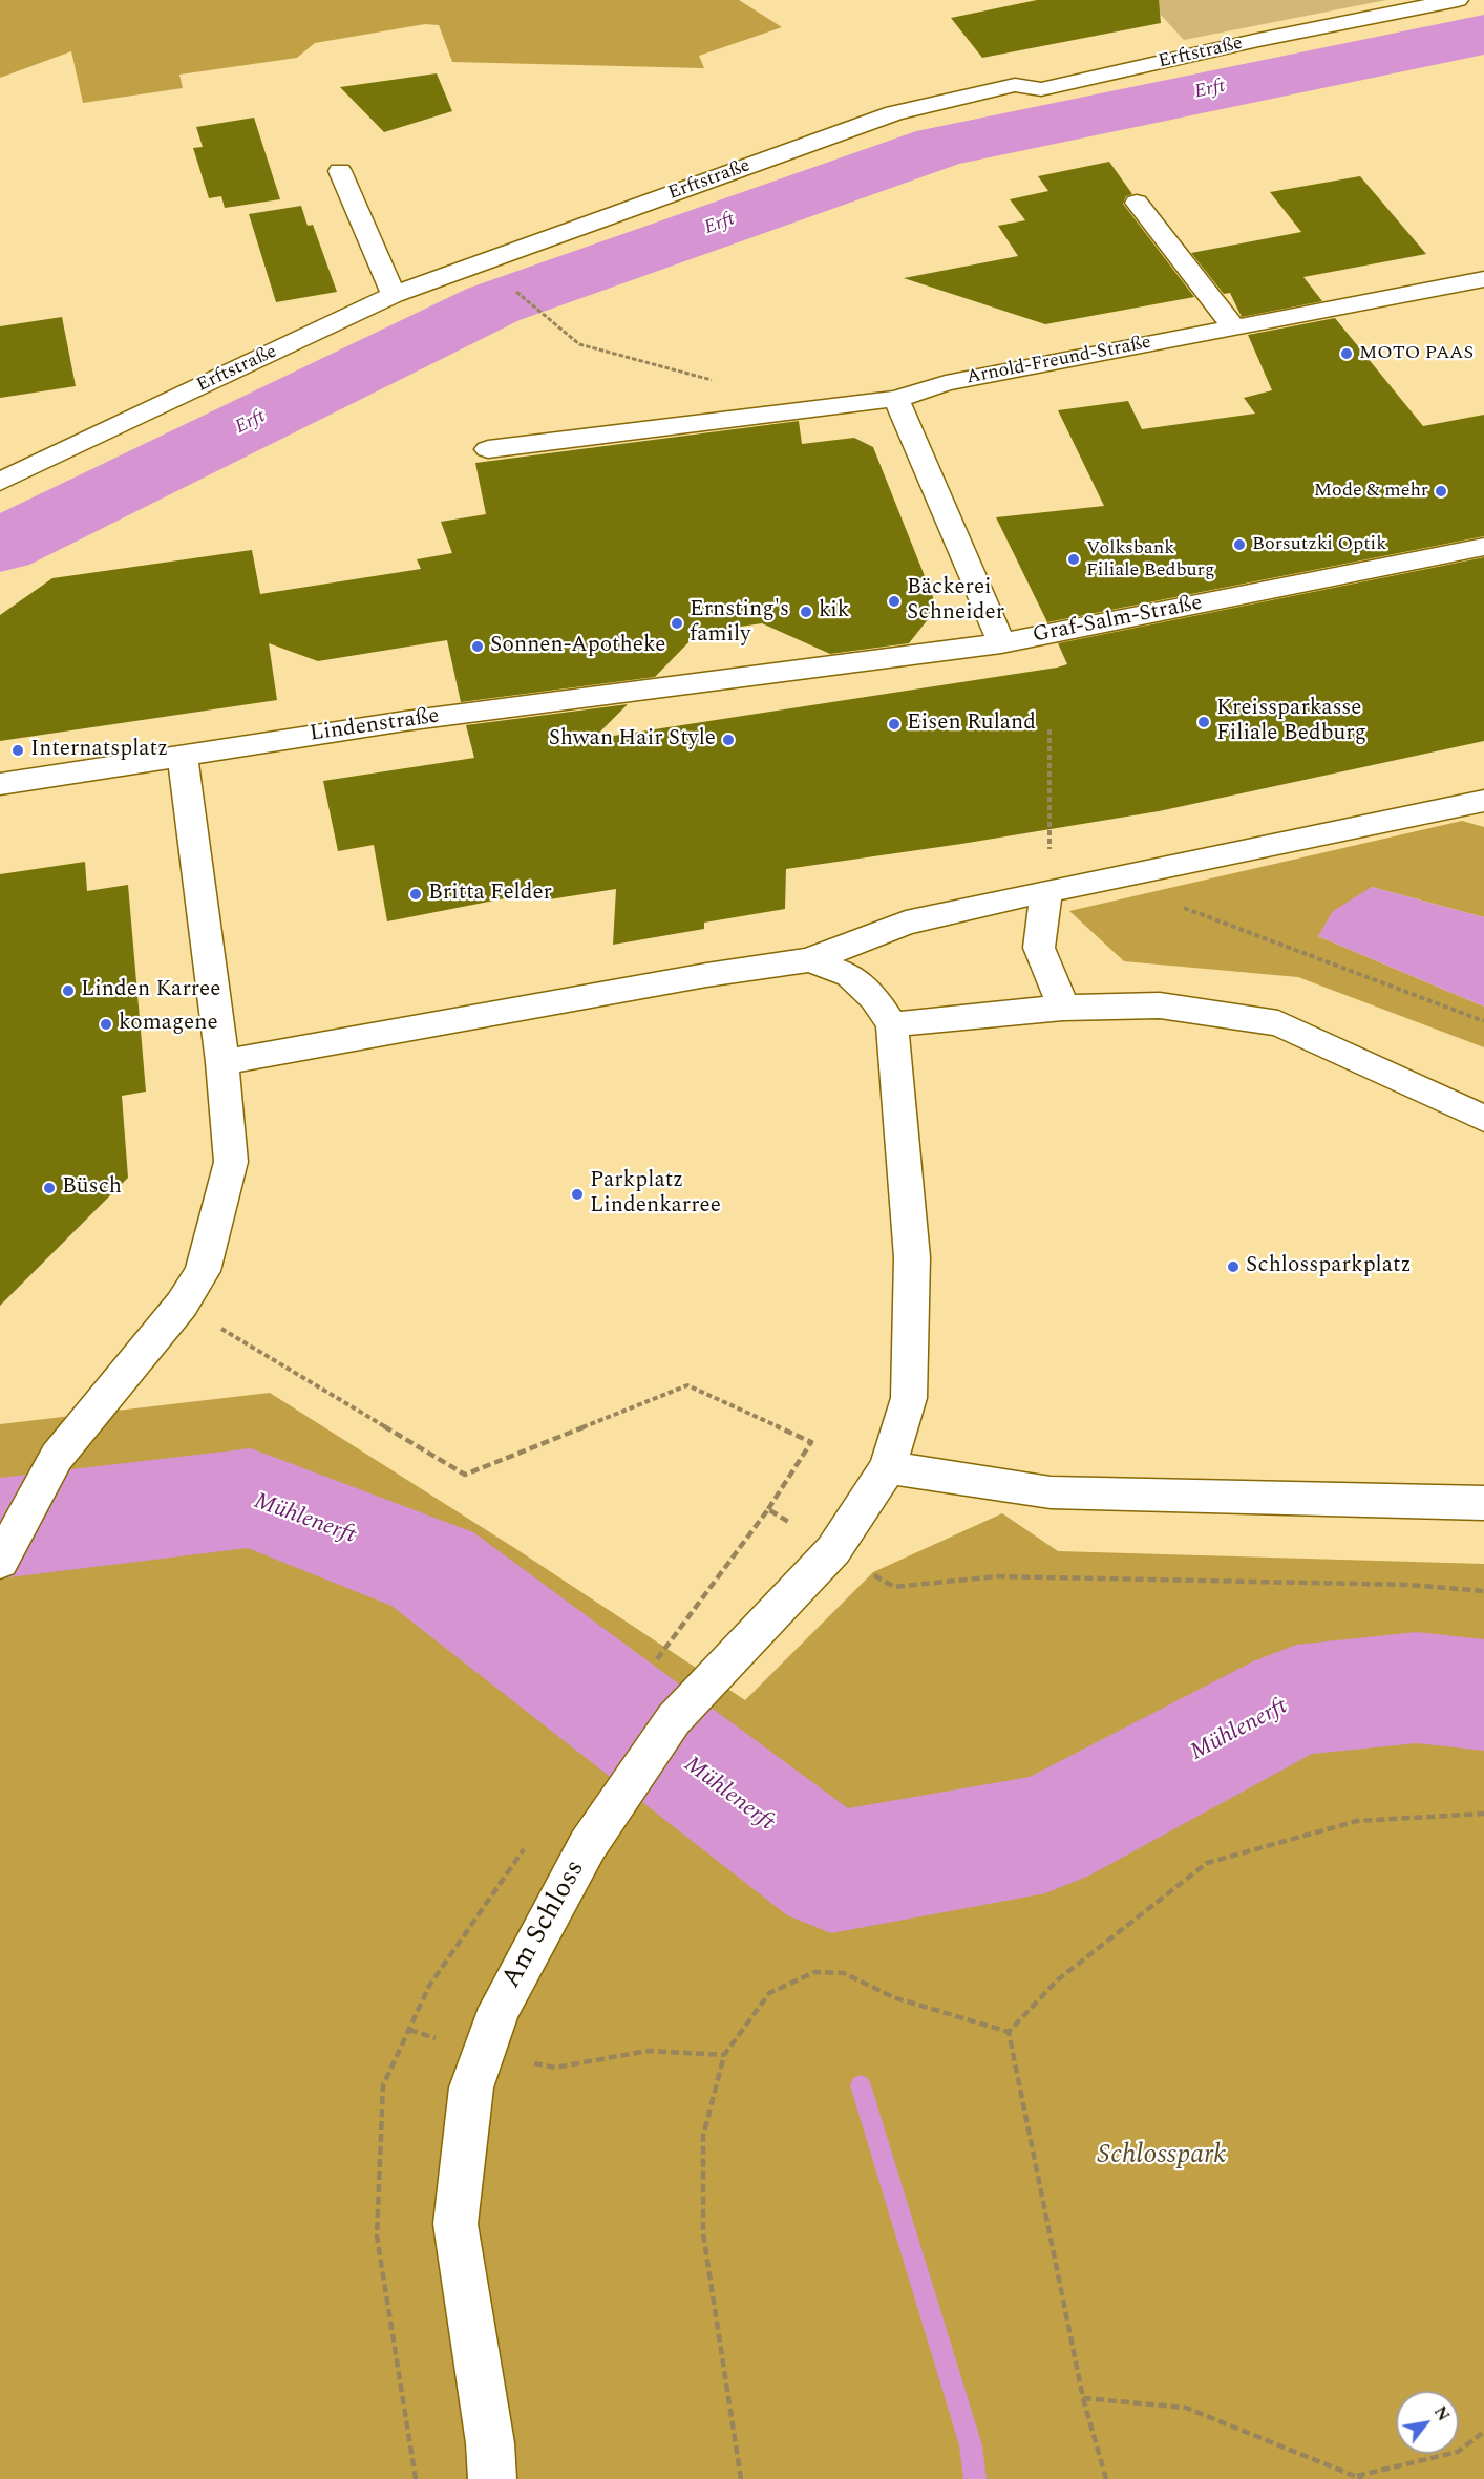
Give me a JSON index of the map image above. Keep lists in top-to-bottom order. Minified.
{"streets":{"street":["Erftstraße","Arnold-Freund-Straße","Graf-Salm-Straße","Lindenstraße","Am Schloss"]},"crossings":[["Graf-Salm-Straße","Lindenstraße"]],"water":["Erft","Mühlenerft"],"parks":["Schlosspark"],"places":["MOTO PAAS","Mode & mehr","Borsutzki Optik","Volksbank Filiale Bedburg","Bäckerei Schneider","kik","Ernsting's family","Sonnen-Apotheke","Kreissparkasse Filiale Bedburg","Eisen Ruland","Shwan Hair Style","Internatsplatz","Britta Felder","Linden Karree","komagene","Büsch","Parkplatz Lindenkarree","Schlossparkplatz"],"north":"top right"}
